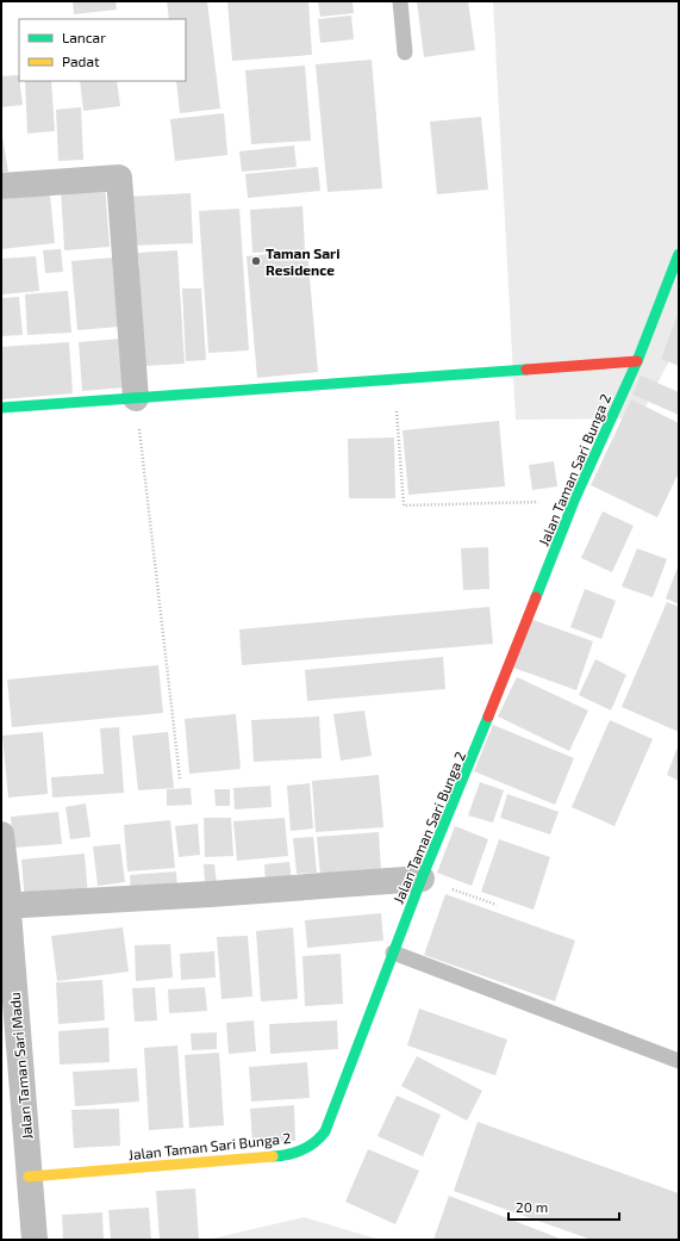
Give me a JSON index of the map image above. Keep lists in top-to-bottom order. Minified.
{"streets":{"street":["Jalan Taman Sari Bunga 2","Jalan Taman Sari Madu"]},"crossings":[["Jalan Taman Sari Bunga 2","Jalan Taman Sari Madu"]],"places":["Taman Sari Residence"],"legend":["Lancar","Padat"],"scale_bar":"20 m"}
